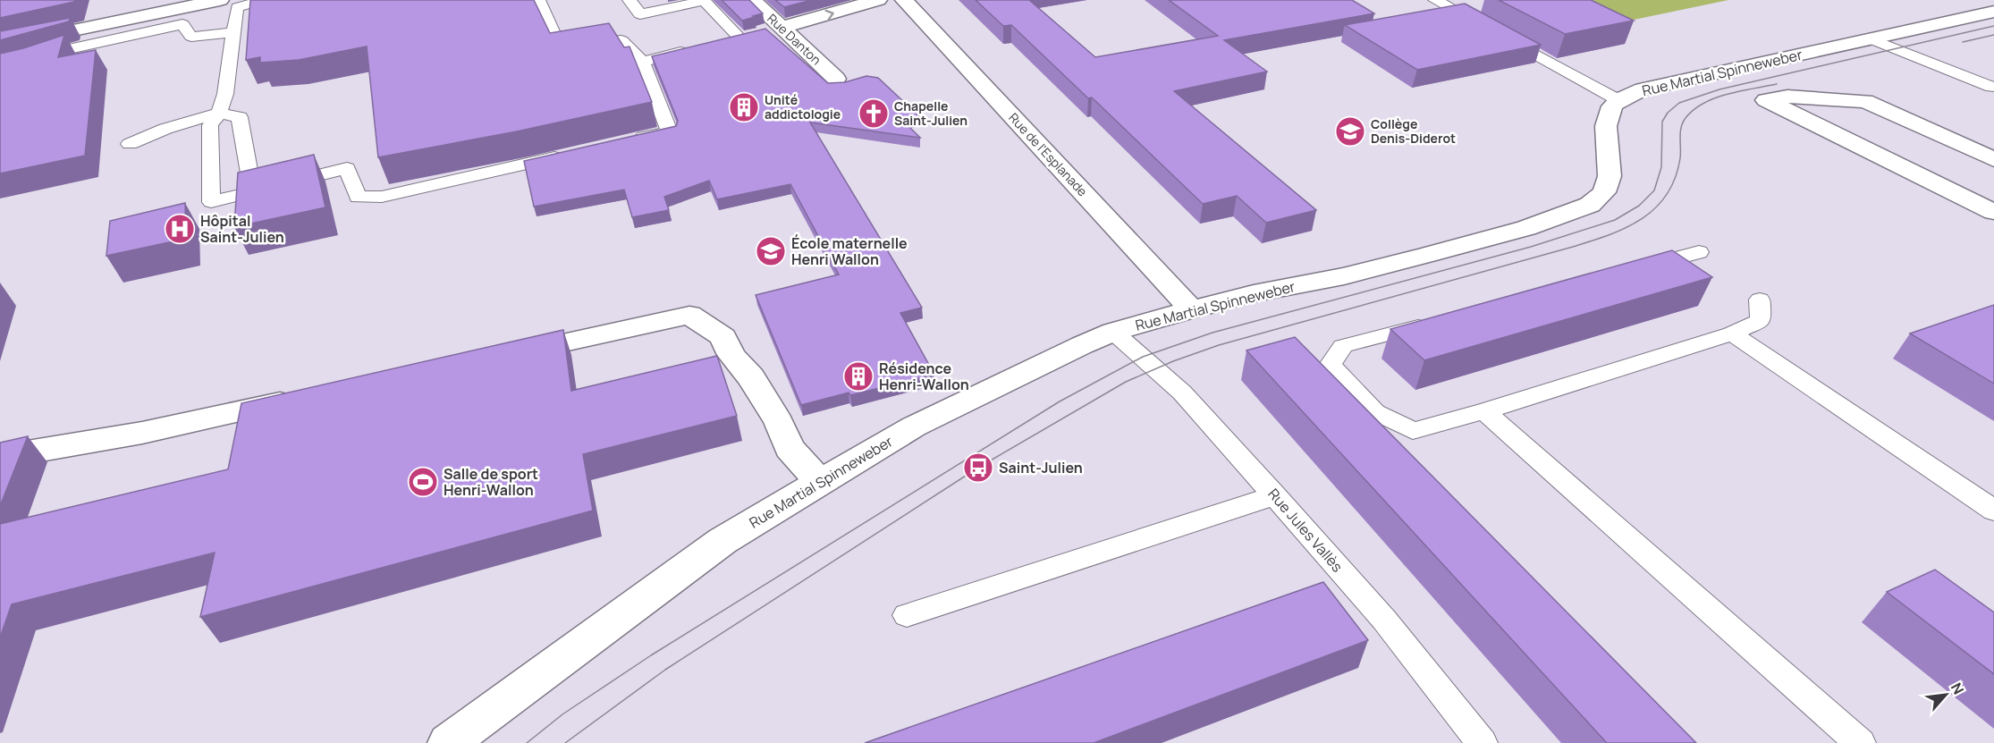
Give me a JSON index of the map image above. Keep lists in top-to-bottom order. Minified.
{"streets":{"street":["Rue Danton","Rue Martial Spinneweber","Rue de l'Esplanade"],"lane":["Rue Jules Vallès"]},"crossings":[["Rue Martial Spinneweber","Rue de l'Esplanade"],["Rue Martial Spinneweber","Rue Jules Vallès"]],"places":{"building":["Unité addictologie","Résidence Henri-Wallon"],"church":["Chapelle Saint-Julien"],"school or university":["Collège Denis-Diderot","École maternelle Henri Wallon"],"hospital":["Hôpital Saint-Julien"],"bus stop":["Saint-Julien"],"sports":["Salle de sport Henri-Wallon"]},"north":"top right"}
